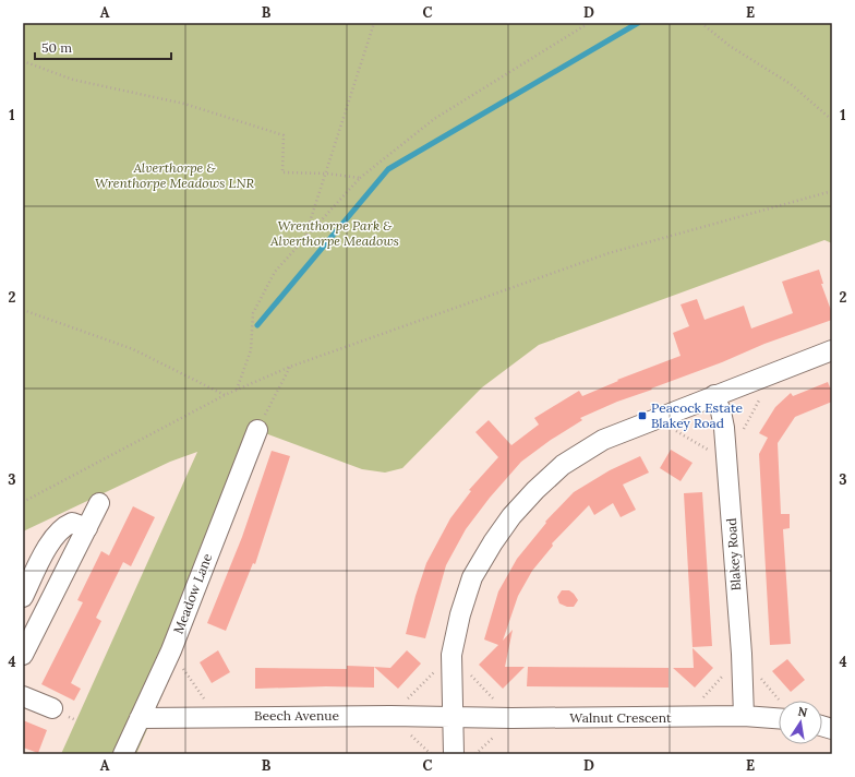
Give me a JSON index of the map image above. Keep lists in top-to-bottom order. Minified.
{"streets":{"street":["Blakey Road","Meadow Lane","Beech Avenue","Walnut Crescent"]},"crossings":[["Blakey Road","Walnut Crescent"],["Meadow Lane","Beech Avenue"],["Beech Avenue","Walnut Crescent"]],"parks":["Alverthorpe & Wrenthorpe Meadows LNR","Wrenthorpe Park & Alverthorpe Meadows"],"places":{"transit":["Peacock Estate Blakey Road"]},"scale_bar":"50 m","north":"top","grid":{"columns":["A","B","C","D","E"],"rows":["1","2","3","4"]}}
